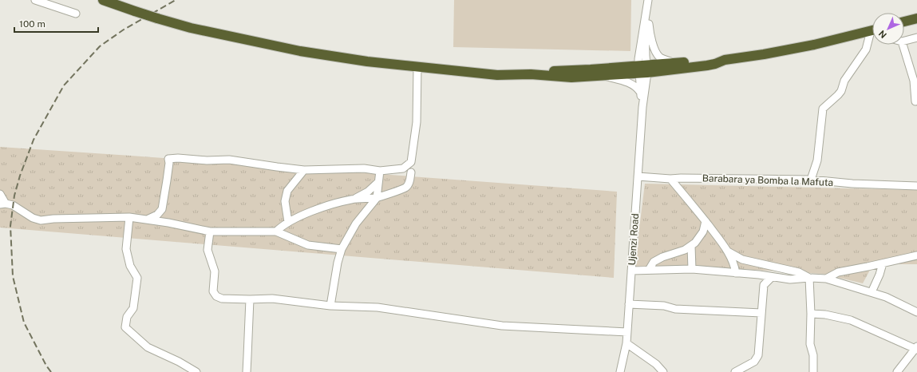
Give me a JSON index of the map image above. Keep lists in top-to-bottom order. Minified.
{"streets":{"street":["Barabara ya Bomba la Mafuta","Ujenzi Road"]},"crossings":[["Barabara ya Bomba la Mafuta","Ujenzi Road"]],"scale_bar":"100 m","north":"bottom left"}
